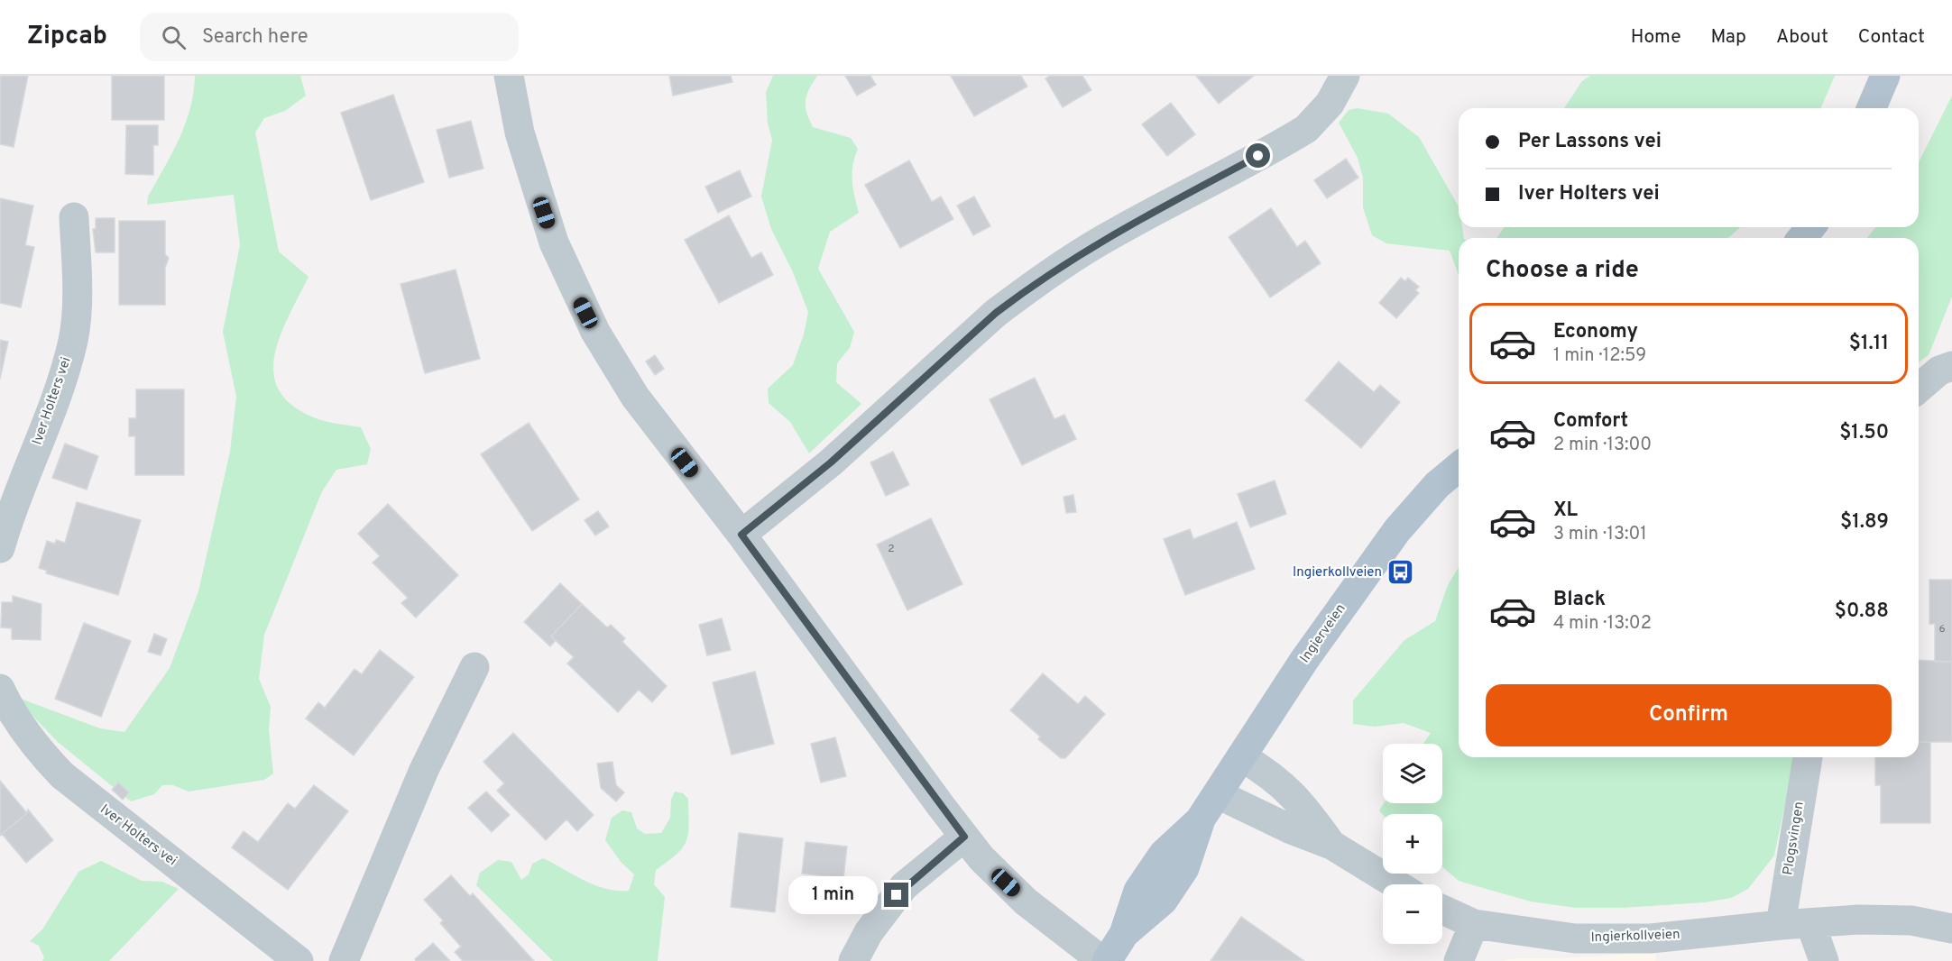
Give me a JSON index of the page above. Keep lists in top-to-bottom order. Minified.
{"streets":{"main road":["Ingierveien"],"street":["Iver Holters vei","Plogsvingen","Ingierkollveien"]},"crossings":[["Plogsvingen","Ingierkollveien"]],"places":{"bus stop":["Ingierkollveien"]},"house_numbers":["2","6"],"page":{"header":"Zipcab","search":"Search here","nav":["Home","Map","About","Contact"],"banner":["Per Lassons vei","Iver Holters vei"],"heading":"Choose a ride","list":[{"name":"Economy","note":"1 min · 12:59","value":"$1.11"},{"name":"Comfort","note":"2 min · 13:00","value":"$1.50"},{"name":"XL","note":"3 min · 13:01","value":"$1.89"},{"name":"Black","note":"4 min · 13:02","value":"$0.88"}],"buttons":"Confirm","map_buttons":["+","−"],"bubble":"1 min"}}
